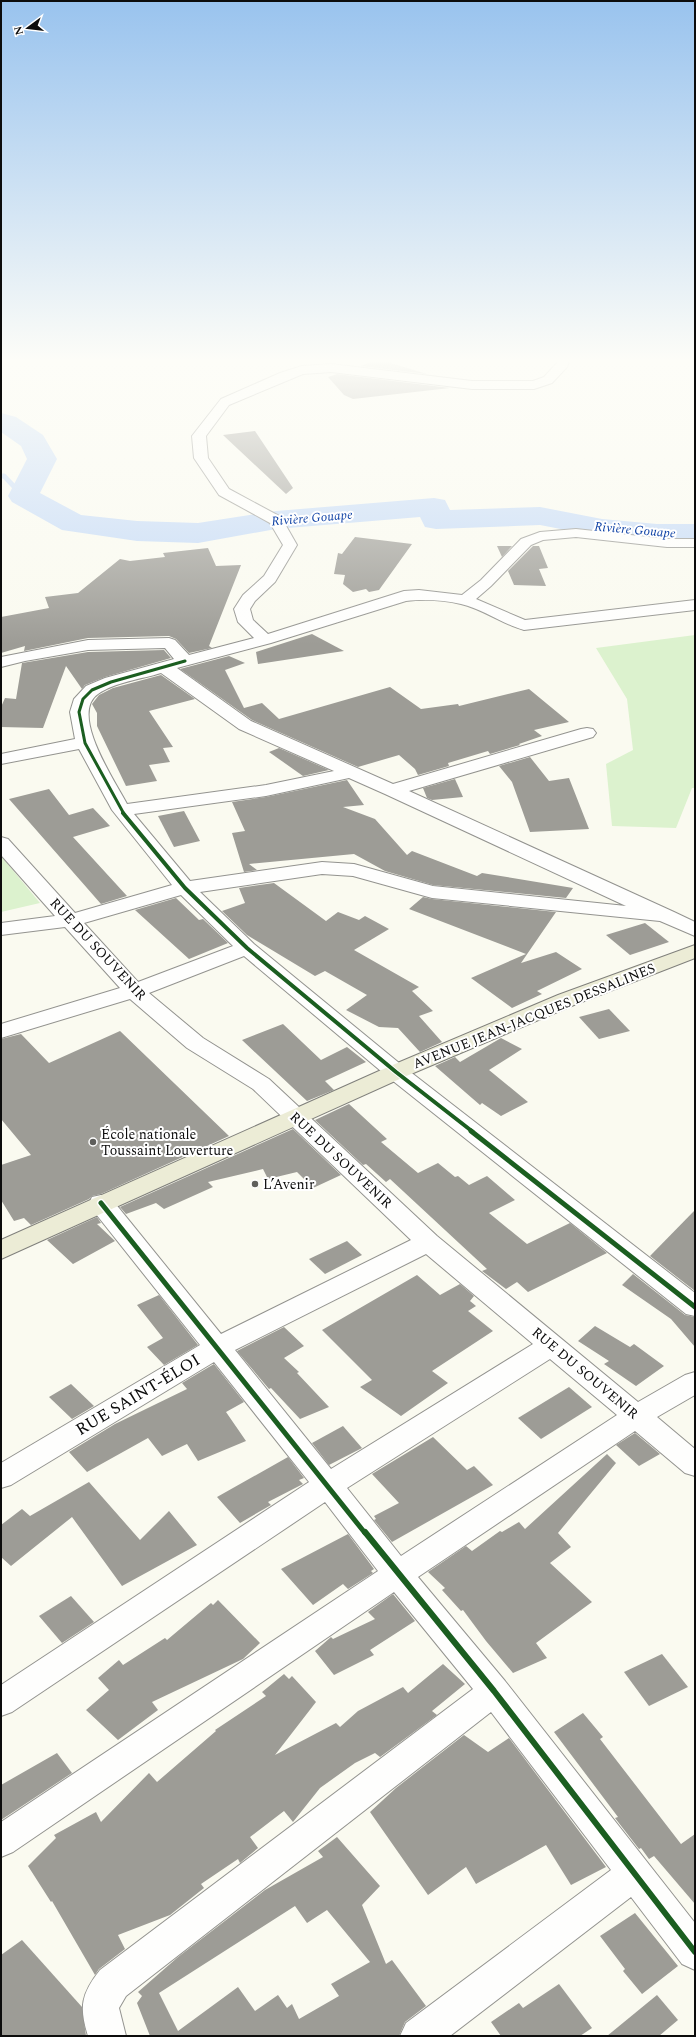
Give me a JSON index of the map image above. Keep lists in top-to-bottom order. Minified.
{"streets":{"main road":["AVENUE JEAN-JACQUES DESSALINES"],"street":["RUE DU SOUVENIR","RUE SAINT-ÉLOI"]},"crossings":[["RUE DU SOUVENIR","AVENUE JEAN-JACQUES DESSALINES"],["RUE DU SOUVENIR","RUE SAINT-ÉLOI"]],"water":["Rivière Gouape"],"places":["École nationale Toussaint Louverture","L’Avenir"],"north":"left"}
